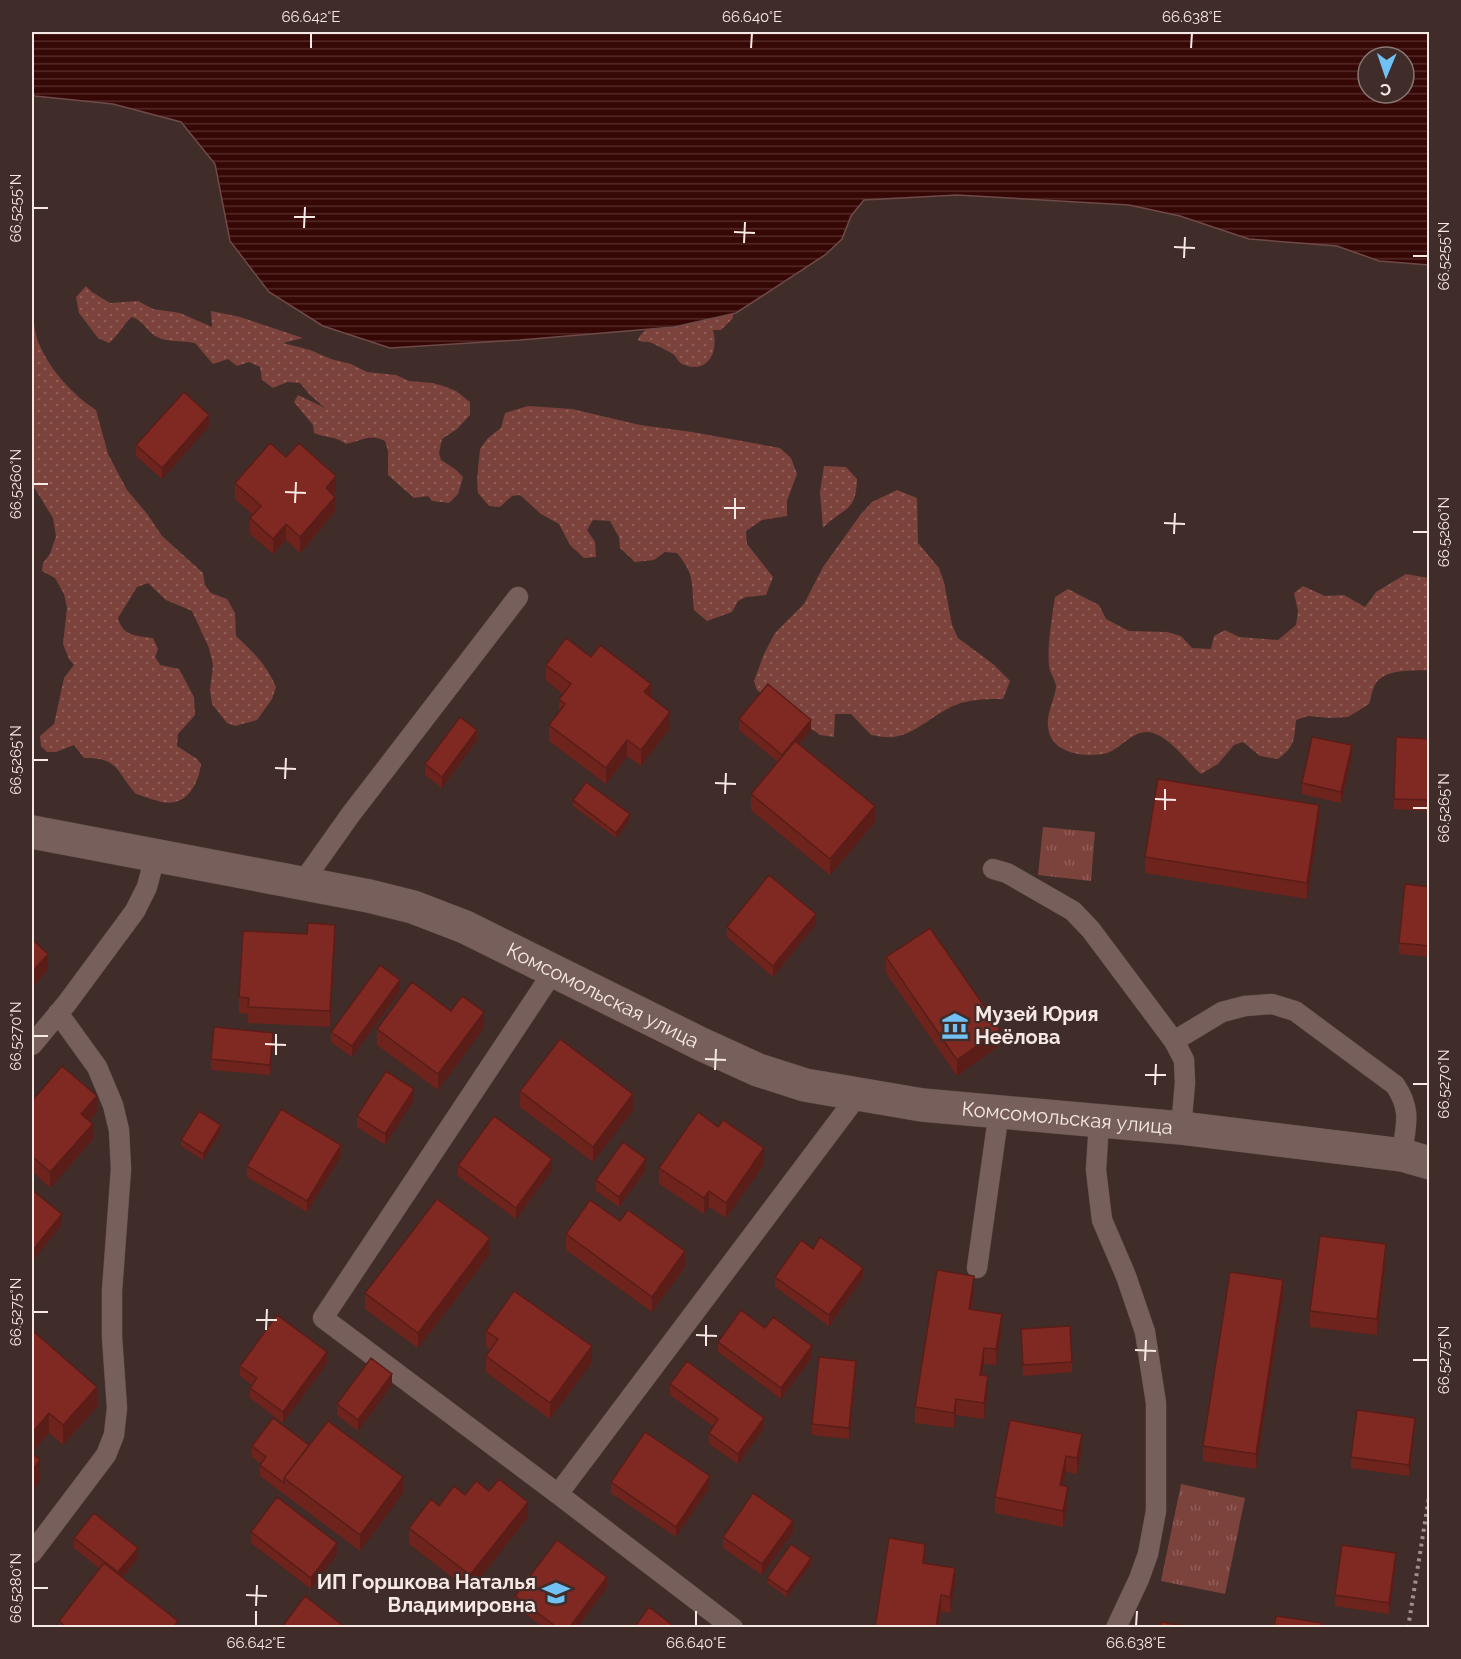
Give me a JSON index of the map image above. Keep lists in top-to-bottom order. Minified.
{"streets":{"street":["Комсомольская улица"]},"places":{"museum":["Музей Юрия Неёлова"],"school or university":["ИП Горшкова Наталья Владимировна"]},"north":"bottom","coordinates":["66.642°E","66.640°E","66.638°E","66.5255°N","66.5260°N","66.5265°N","66.5270°N","66.5275°N","66.5280°N"]}
